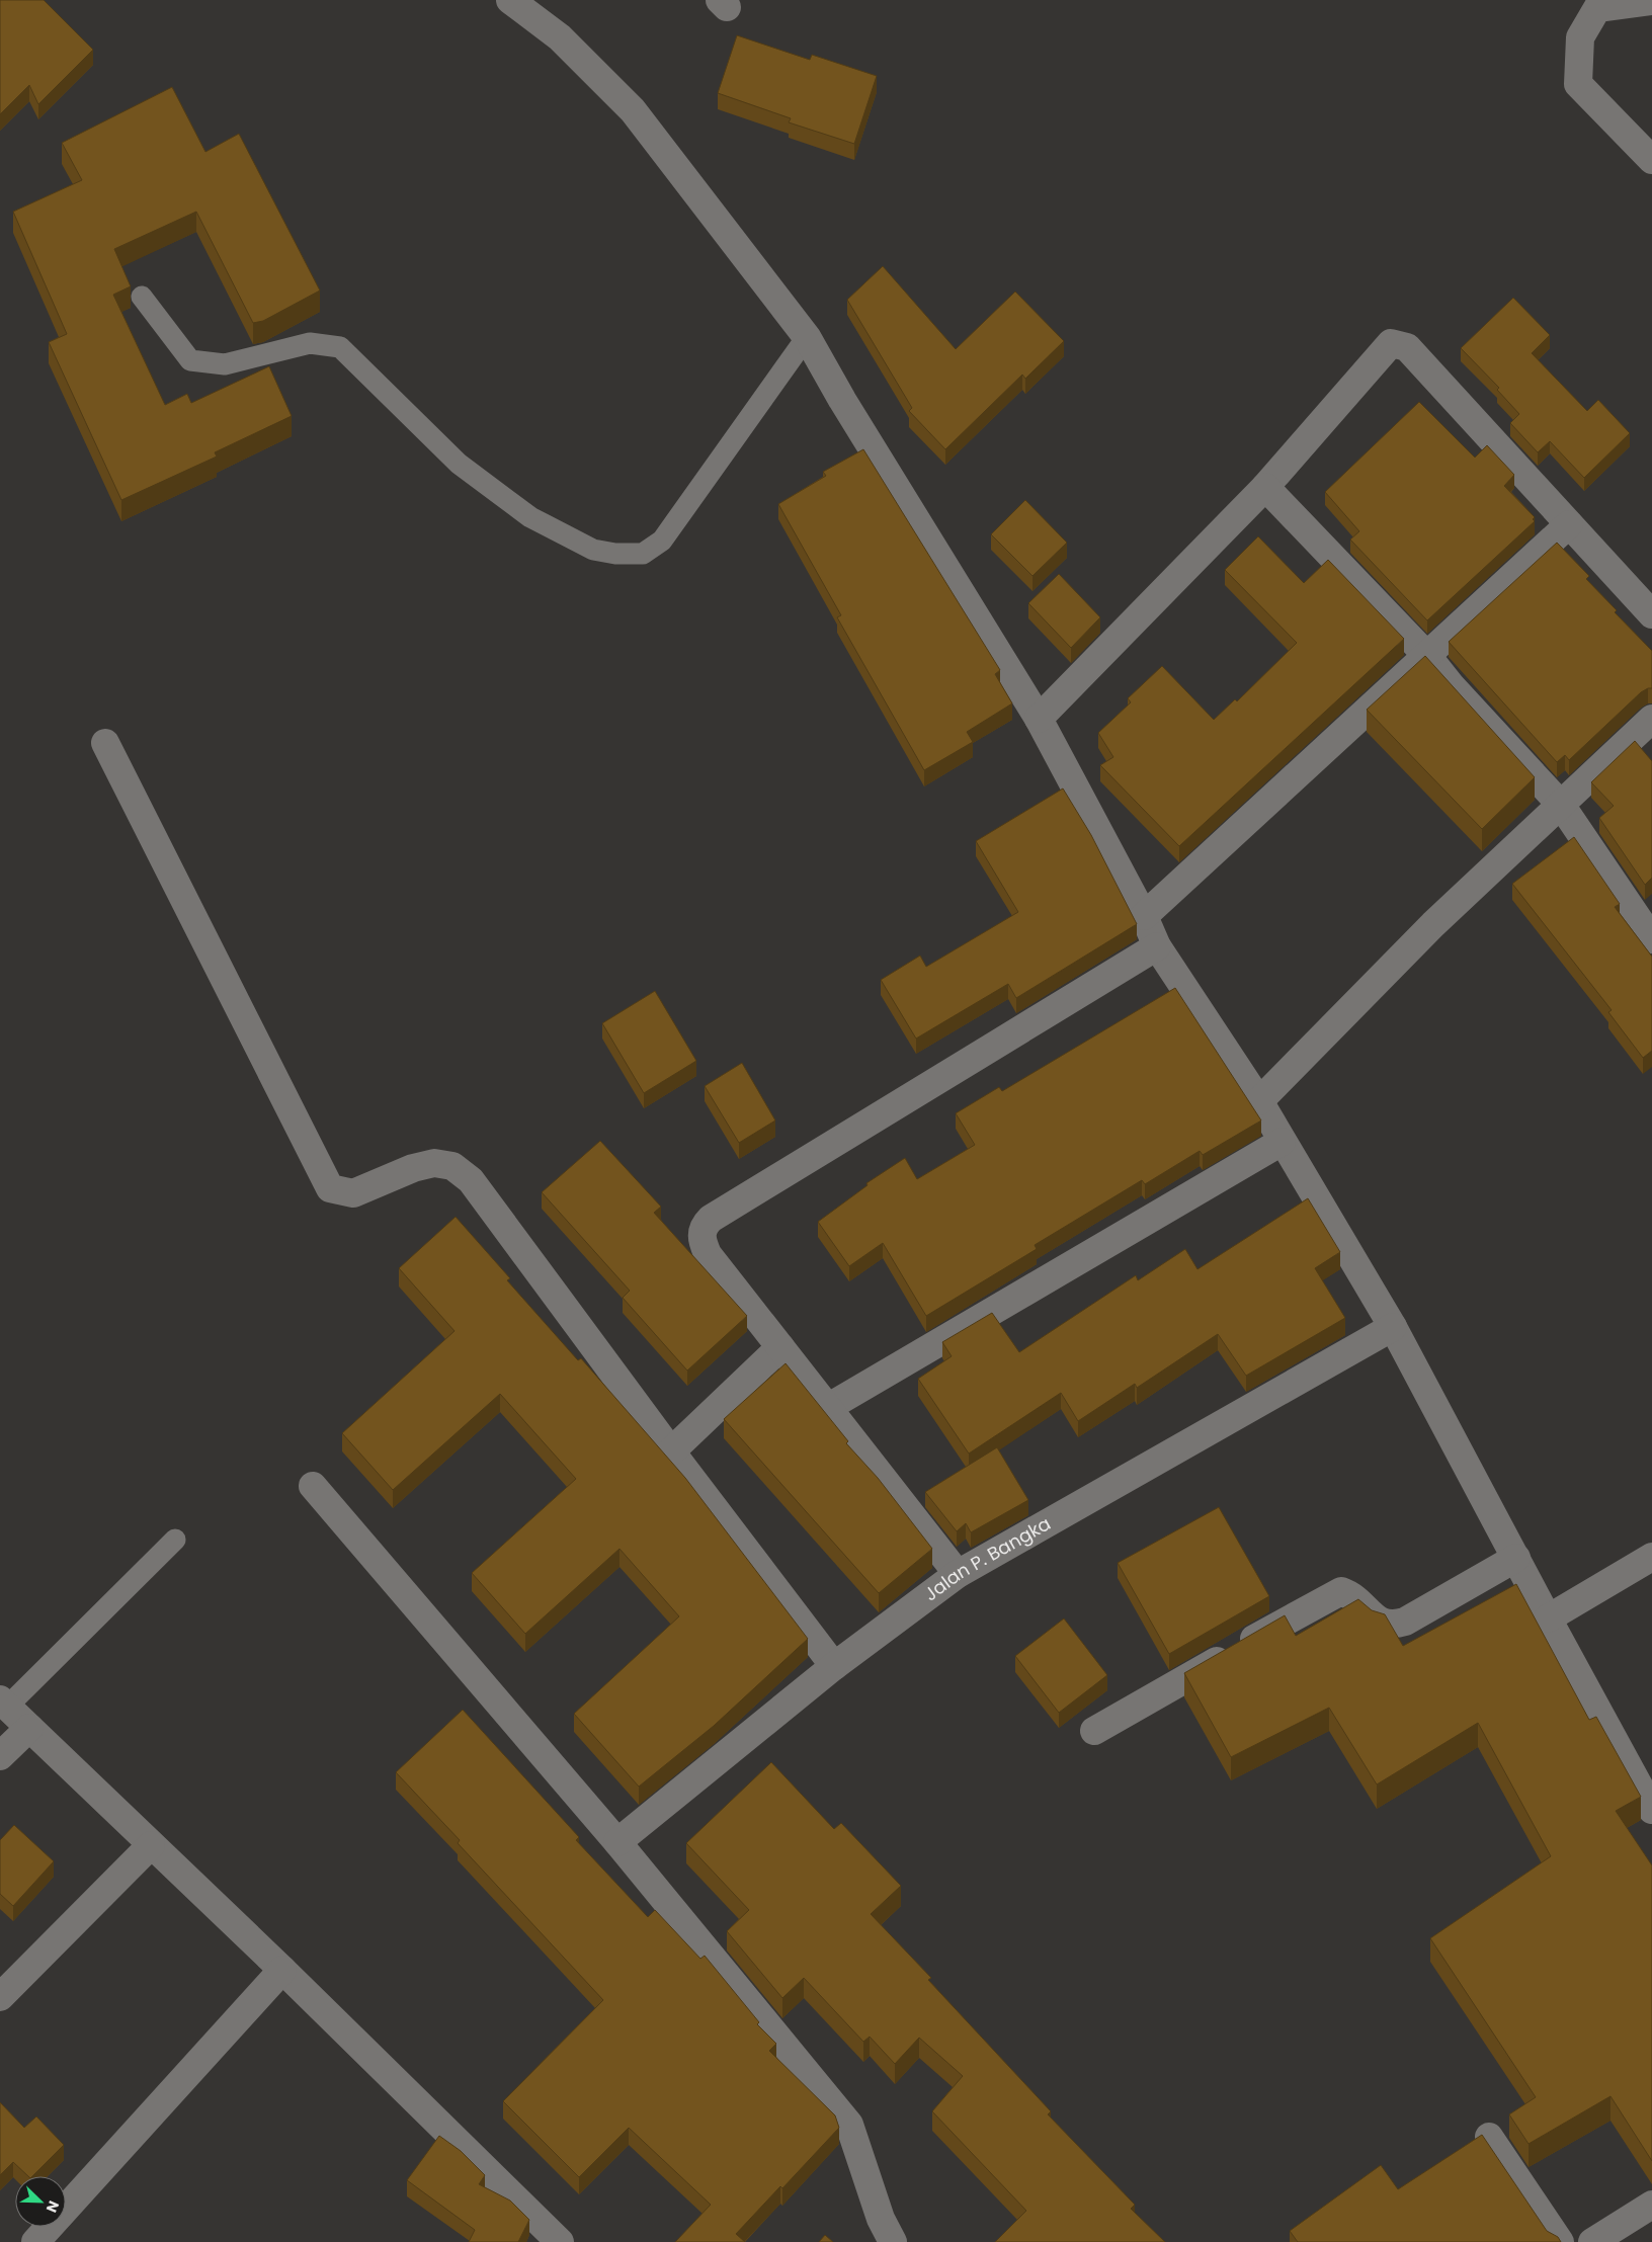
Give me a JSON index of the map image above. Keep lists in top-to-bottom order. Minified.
{"streets":{"street":["Jalan P. Bangka"]},"north":"bottom right"}
